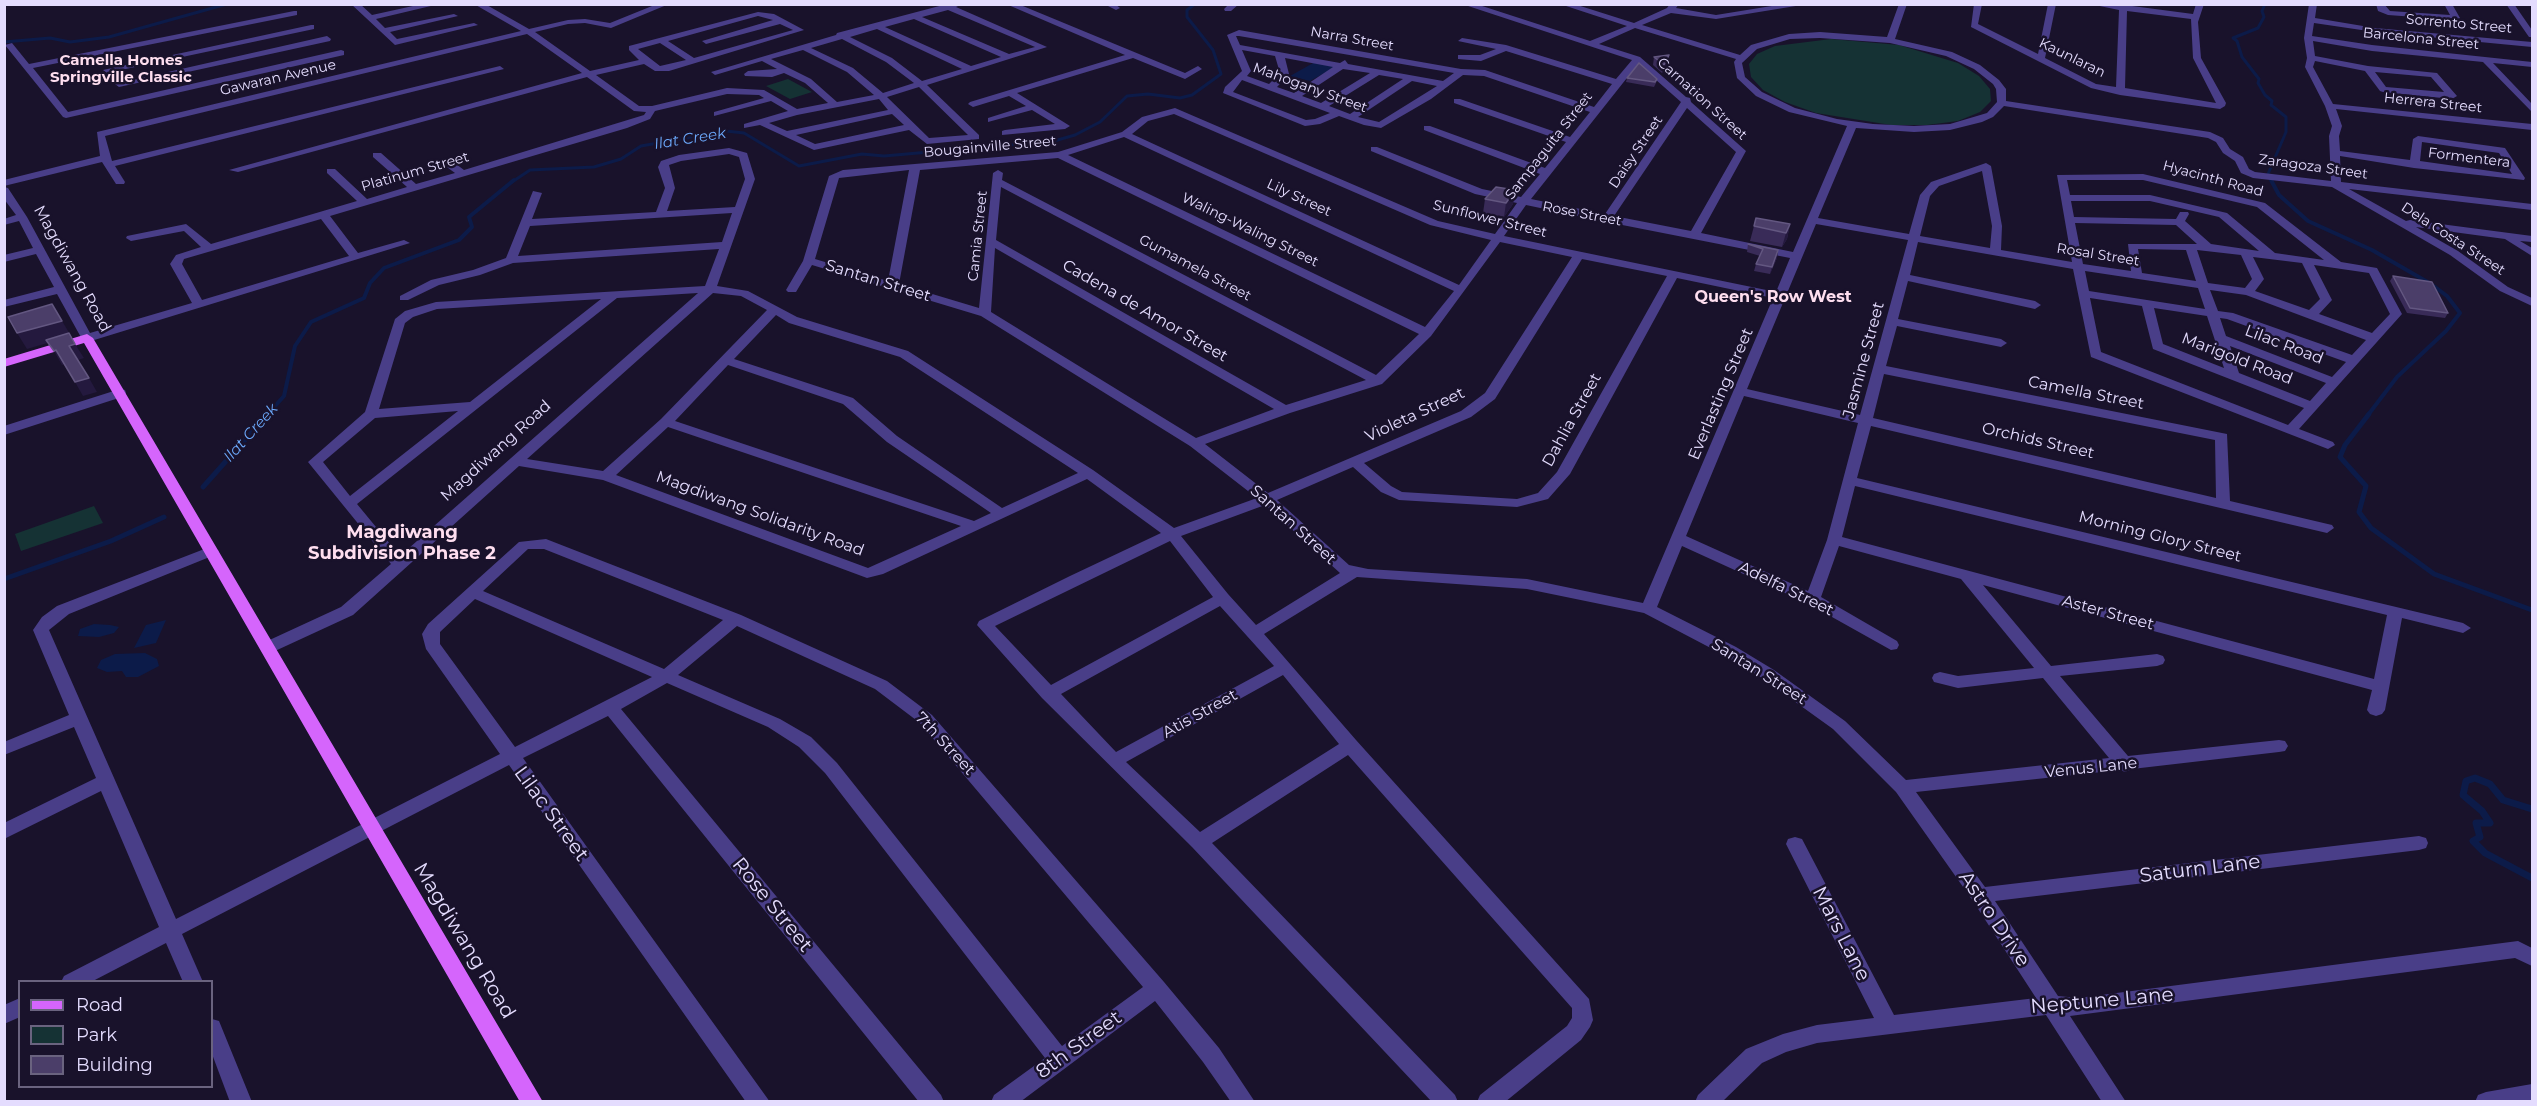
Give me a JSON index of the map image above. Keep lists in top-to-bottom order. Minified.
{"streets":{"main road":["Magdiwang Road"],"street":["Sorrento Street","Narra Street","Barcelona Street","Kaunlaran","Gawaran Avenue","Mahogany Street","Carnation Street","Herrera Street","Sampaguita Street","Bougainville Street","Daisy Street","Formentera","Zaragoza Street","Platinum Street","Hyacinth Road","Lily Street","Rose Street","Sunflower Street","Waling-Waling Street","Camia Street","Dela Costa Street","Rosal Street","Gumamela Street","Santan Street","Cadena de Amor Street","Lilac Road","Marigold Road","Jasmine Street","Camella Street","Everlasting Street","Violeta Street","Dahlia Street","Orchids Street","Magdiwang Solidarity Road","Morning Glory Street","Adelfa Street","Aster Street","Atis Street","7th Street","Venus Lane","Lilac Street","Saturn Lane","Astro Drive","Mars Lane","Neptune Lane","8th Street"]},"crossings":[["Narra Street","Mahogany Street"],["Narra Street","Sampaguita Street"],["Carnation Street","Sampaguita Street"],["Carnation Street","Daisy Street"],["Carnation Street","Rose Street"],["Sampaguita Street","Lily Street"],["Sampaguita Street","Rose Street"],["Sampaguita Street","Sunflower Street"],["Sampaguita Street","Waling-Waling Street"],["Sampaguita Street","Gumamela Street"],["Sampaguita Street","Santan Street"],["Sampaguita Street","Cadena de Amor Street"],["Bougainville Street","Lily Street"],["Bougainville Street","Sunflower Street"],["Bougainville Street","Waling-Waling Street"],["Bougainville Street","Camia Street"],["Bougainville Street","Santan Street"],["Daisy Street","Rose Street"],["Zaragoza Street","Dela Costa Street"],["Rose Street","Everlasting Street"],["Sunflower Street","Everlasting Street"],["Sunflower Street","Violeta Street"],["Sunflower Street","Dahlia Street"],["Camia Street","Gumamela Street"],["Camia Street","Santan Street"],["Camia Street","Cadena de Amor Street"],["Rosal Street","Jasmine Street"],["Rosal Street","Everlasting Street"],["Magdiwang Road","Magdiwang Solidarity Road"],["Santan Street","Everlasting Street"],["Santan Street","Violeta Street"],["Santan Street","Astro Drive"],["Jasmine Street","Camella Street"],["Jasmine Street","Orchids Street"],["Jasmine Street","Morning Glory Street"],["Jasmine Street","Adelfa Street"],["Jasmine Street","Aster Street"],["Camella Street","Orchids Street"],["Everlasting Street","Orchids Street"],["Everlasting Street","Adelfa Street"],["Violeta Street","Dahlia Street"],["7th Street","Lilac Street"],["7th Street","8th Street"],["Venus Lane","Astro Drive"],["Saturn Lane","Astro Drive"],["Astro Drive","Neptune Lane"],["Mars Lane","Neptune Lane"]],"districts":["Camella Homes Springville Classic","Queen's Row West","Magdiwang Subdivision Phase 2"],"water":["Ilat Creek"],"legend":["Road","Park","Building"]}
